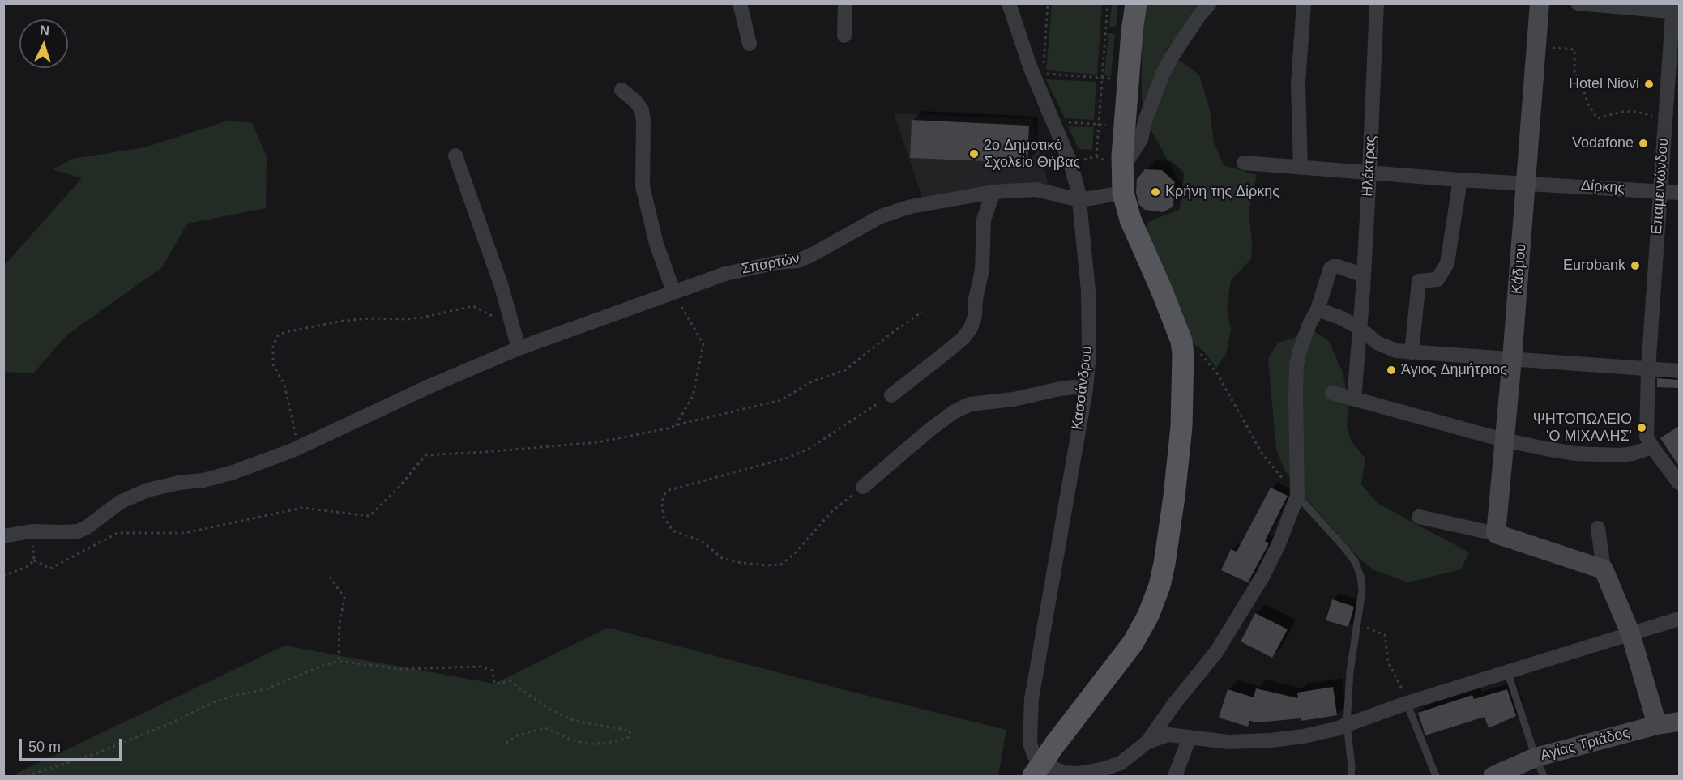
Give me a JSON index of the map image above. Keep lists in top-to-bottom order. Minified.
{"streets":{"main road":["Κάδμου","Αγίας Τριάδος"],"street":["Ηλέκτρας","Επαμεινώνδου","Δίρκης","Σπαρτών","Κασσάνδρου"]},"crossings":[["Ηλέκτρας","Δίρκης"],["Επαμεινώνδου","Δίρκης"],["Δίρκης","Κάδμου"],["Σπαρτών","Κασσάνδρου"]],"places":["Hotel Niovi","Vodafone","2ο Δημοτικό Σχολείο Θήβας","Κρήνη της Δίρκης","Eurobank","Άγιος Δημήτριος","ΨΗΤΟΠΩΛΕΙΟ 'Ο ΜΙΧΑΛΗΣ'"],"scale_bar":"50 m","north":"top"}
